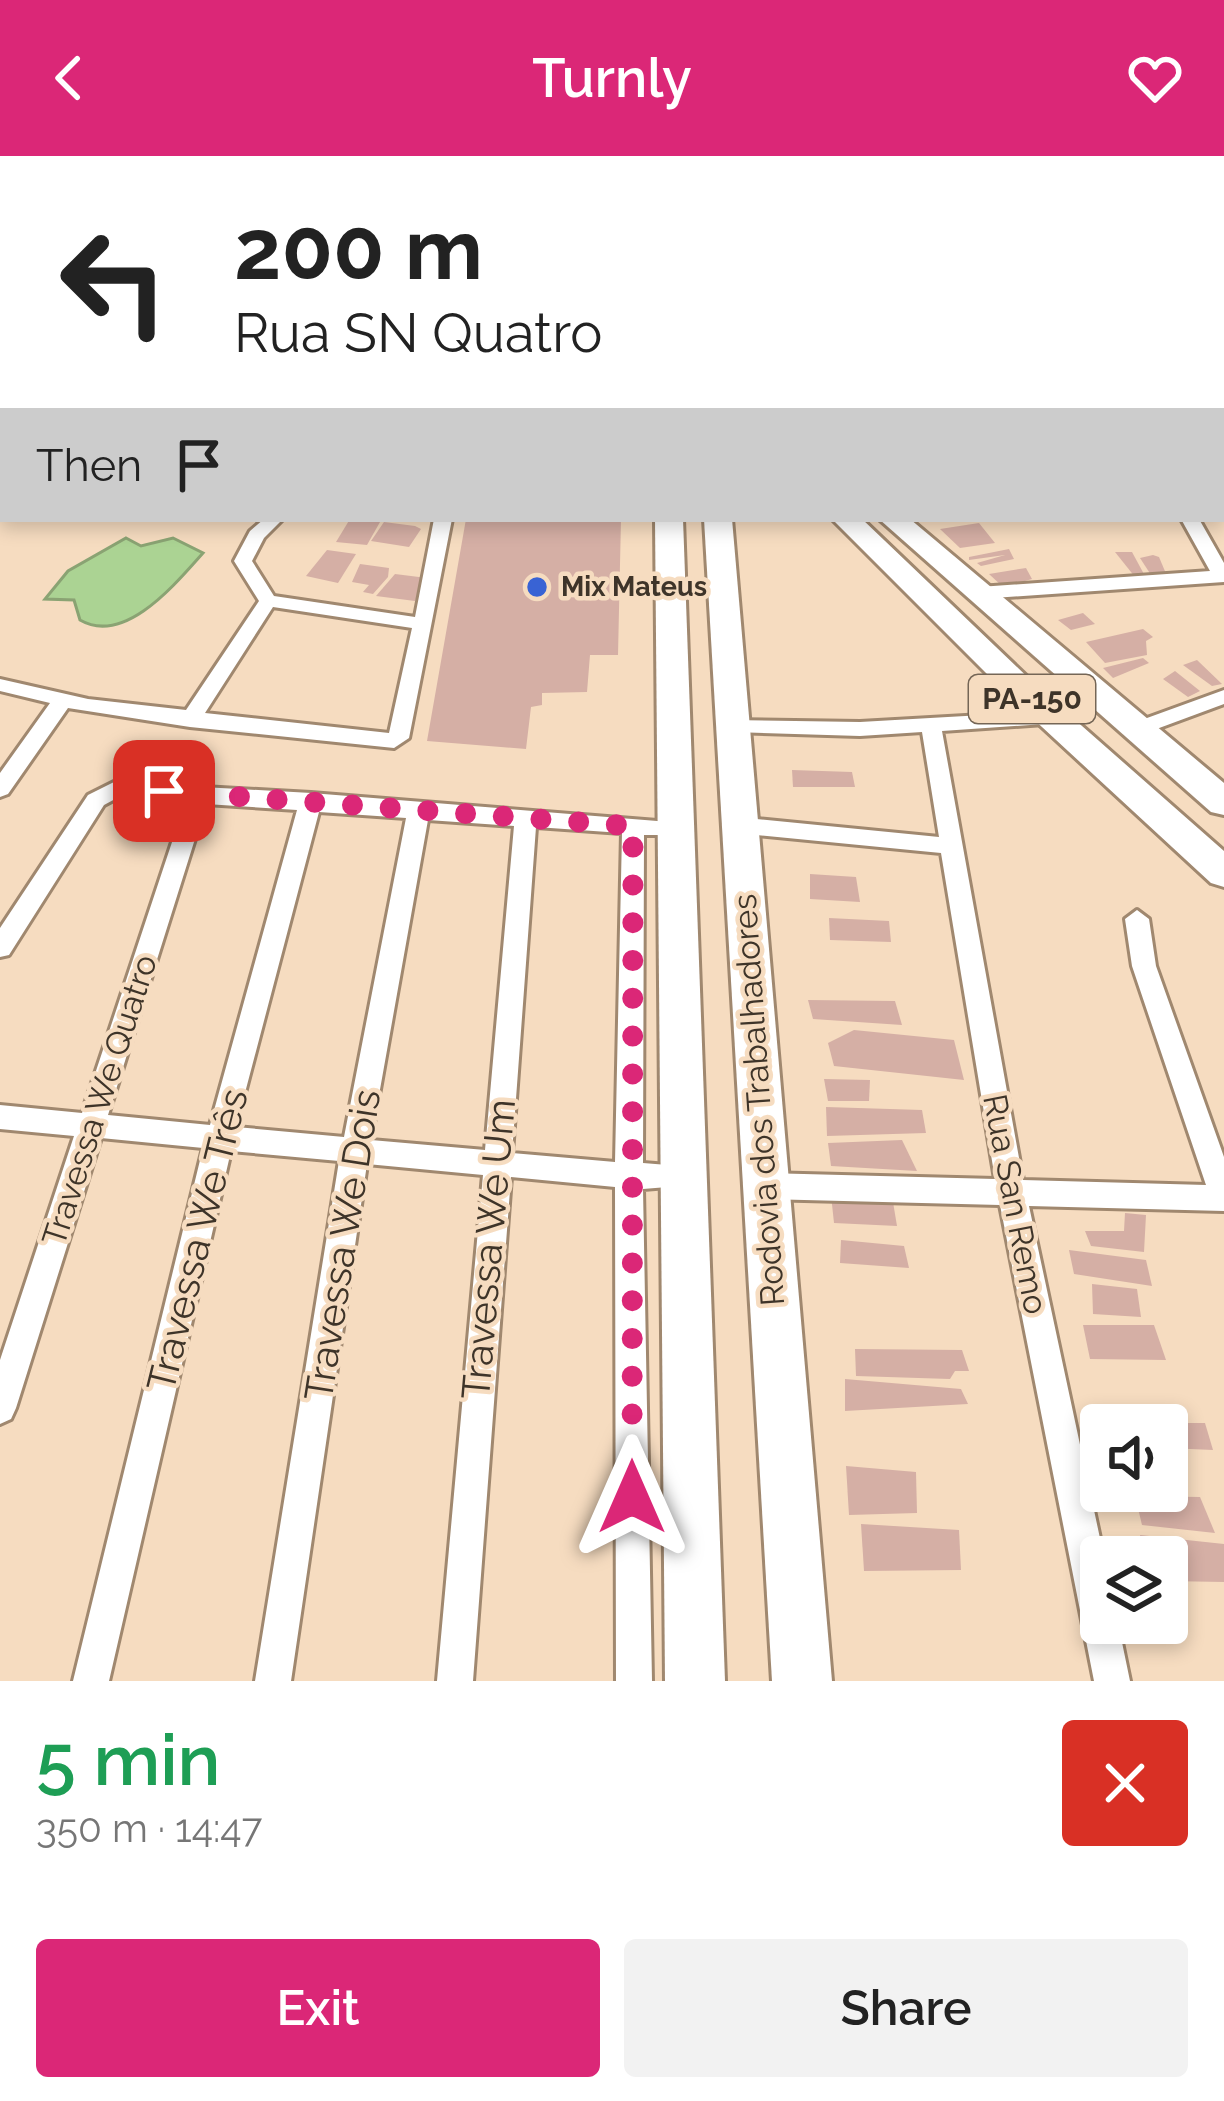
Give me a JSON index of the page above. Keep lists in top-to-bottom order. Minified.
{"streets":{"main road":["PA-150","Rodovia dos Trabalhadores"],"street":["Travessa We Quatro","Rua San Remo","Travessa We Três","Travessa We Dois","Travessa We Um"]},"places":["Mix Mateus"],"page":{"header":"Turnly","turn":["200 m","Rua SN Quatro"],"then":"Then","heading":["5 min","350 m · 14:47"],"buttons":["Exit","Share"]}}
